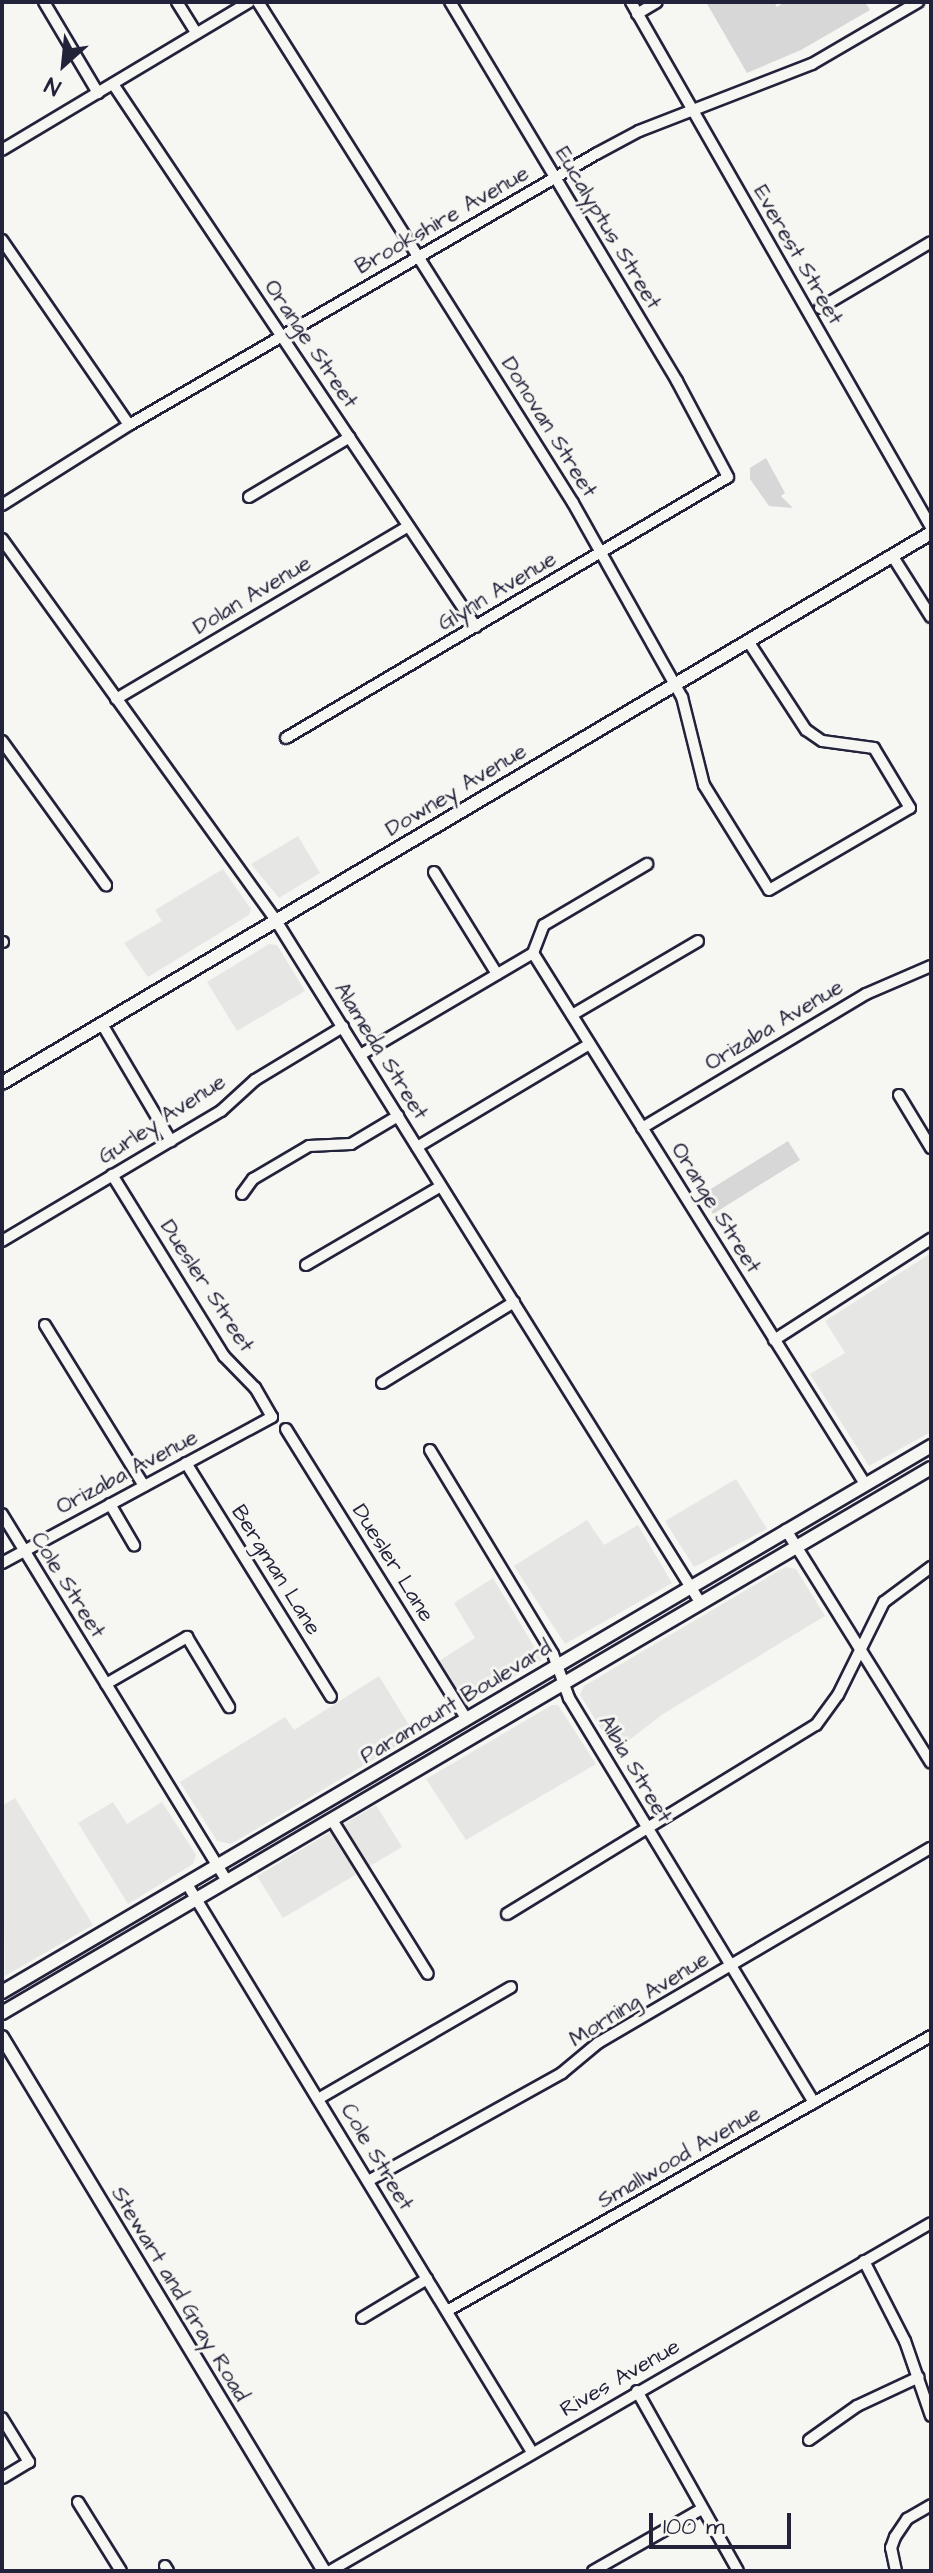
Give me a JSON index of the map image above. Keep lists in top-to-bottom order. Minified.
{"streets":{"main road":["Downey Avenue","Paramount Boulevard","Stewart and Gray Road"],"street":["Brookshire Avenue","Eucalyptus Street","Everest Street","Orange Street","Donovan Street","Glynn Avenue","Dolan Avenue","Orizaba Avenue","Alameda Street","Gurley Avenue","Duesler Street","Duesler Lane","Bergman Lane","Cole Street","Albia Street","Morning Avenue","Smallwood Avenue","Rives Avenue"]},"crossings":[["Brookshire Avenue","Eucalyptus Street"],["Brookshire Avenue","Everest Street"],["Brookshire Avenue","Orange Street"],["Brookshire Avenue","Donovan Street"],["Eucalyptus Street","Glynn Avenue"],["Everest Street","Downey Avenue"],["Orange Street","Glynn Avenue"],["Orange Street","Dolan Avenue"],["Orange Street","Orizaba Avenue"],["Orange Street","Paramount Boulevard"],["Donovan Street","Glynn Avenue"],["Donovan Street","Downey Avenue"],["Dolan Avenue","Alameda Street"],["Downey Avenue","Alameda Street"],["Orizaba Avenue","Duesler Street"],["Orizaba Avenue","Bergman Lane"],["Orizaba Avenue","Cole Street"],["Alameda Street","Gurley Avenue"],["Alameda Street","Paramount Boulevard"],["Gurley Avenue","Duesler Street"],["Duesler Lane","Paramount Boulevard"],["Cole Street","Paramount Boulevard"],["Cole Street","Morning Avenue"],["Cole Street","Smallwood Avenue"],["Cole Street","Rives Avenue"],["Paramount Boulevard","Albia Street"],["Albia Street","Morning Avenue"],["Albia Street","Smallwood Avenue"]],"scale_bar":"100 m","north":"bottom left"}
